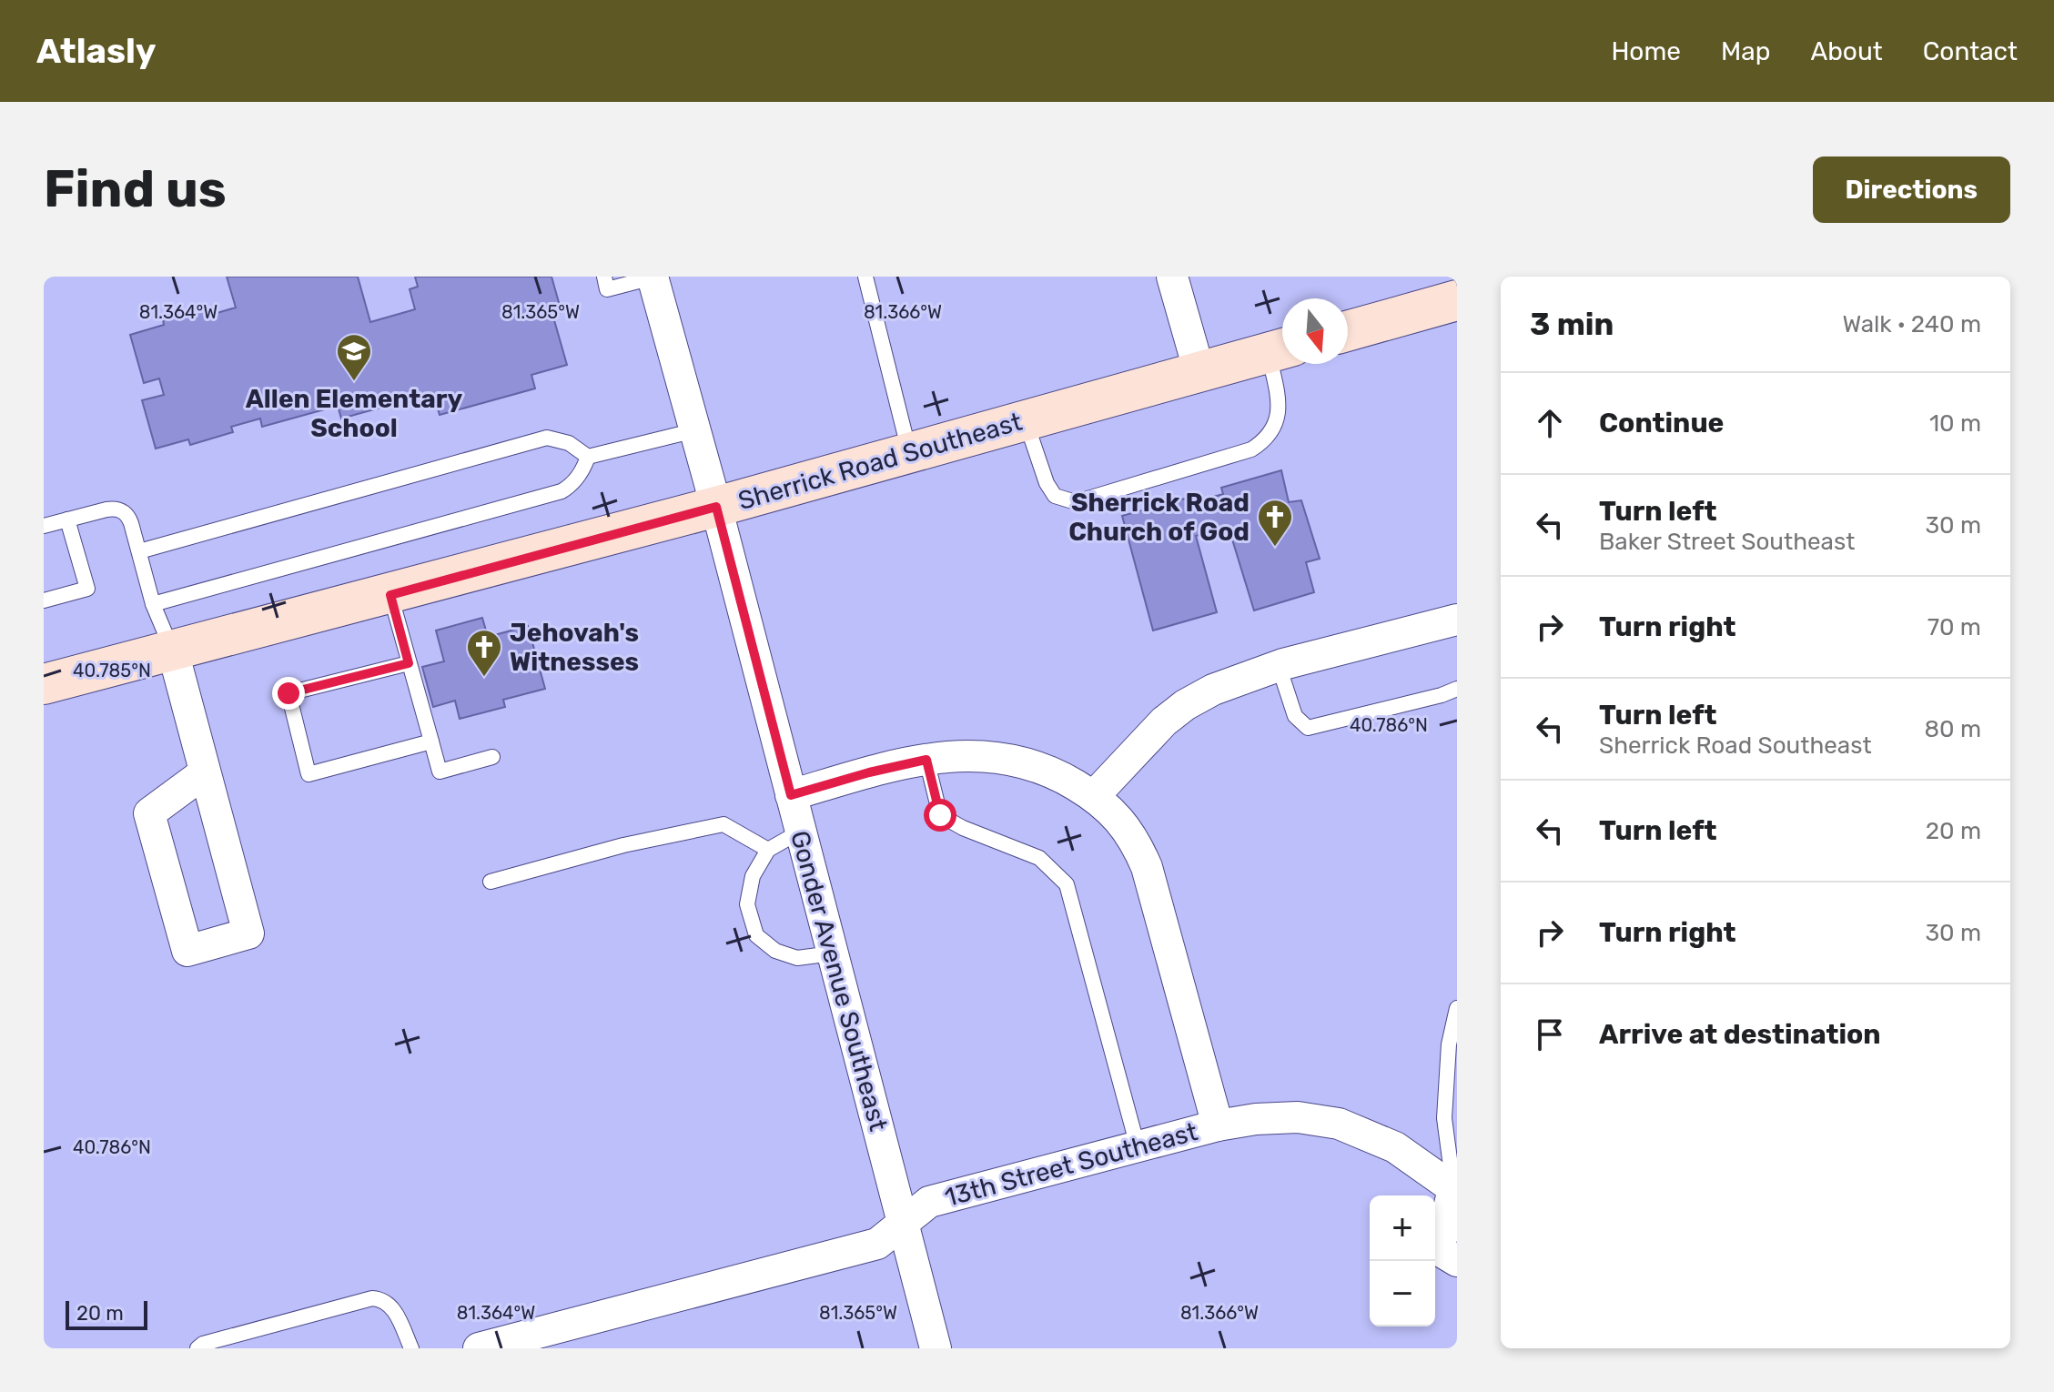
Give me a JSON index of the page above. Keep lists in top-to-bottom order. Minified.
{"streets":{"street":["Sherrick Road Southeast","Gonder Avenue Southeast","13th Street Southeast"]},"crossings":[["Sherrick Road Southeast","Gonder Avenue Southeast"],["Gonder Avenue Southeast","13th Street Southeast"]],"places":{"school or university":["Allen Elementary School"],"church":["Sherrick Road Church of God","Jehovah's Witnesses"]},"scale_bar":"20 m","north":"bottom","page":{"header":"Atlasly","nav":["Home","Map","About","Contact"],"buttons":"Directions","title":"Find us","heading":["3 min","Walk · 240 m"],"list":[["Continue","10 m"],["Turn left","Baker Street Southeast","30 m"],["Turn right","70 m"],["Turn left","Sherrick Road Southeast","80 m"],["Turn left","20 m"],["Turn right","30 m"],"Arrive at destination"],"map_buttons":["+","−"],"scale":"20 m"},"coordinates":["81.364°W","81.365°W","81.366°W","40.785°N","40.786°N"]}
